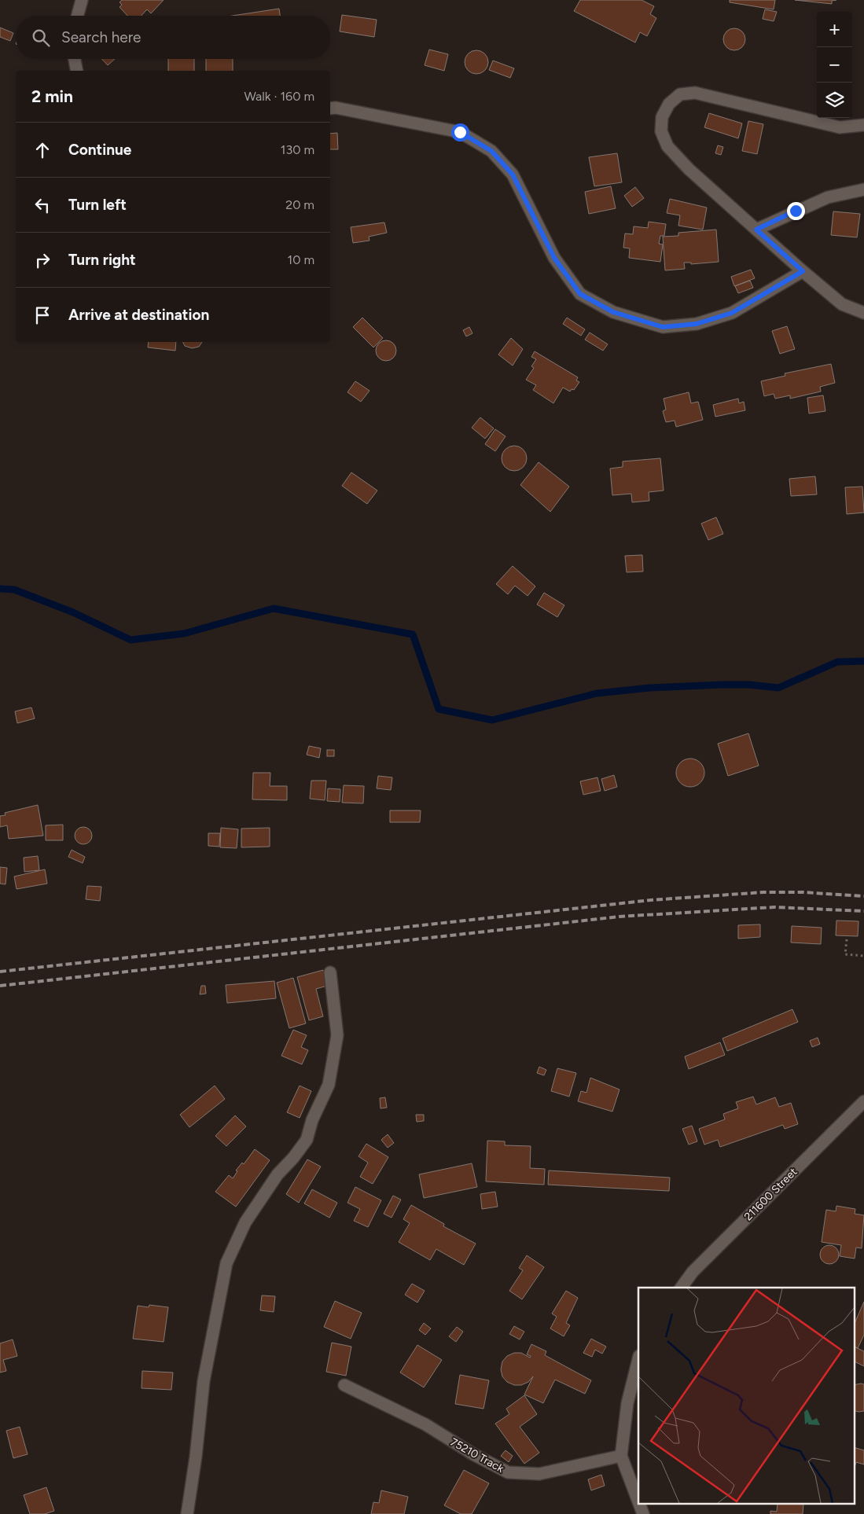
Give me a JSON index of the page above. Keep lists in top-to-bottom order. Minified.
{"streets":{"street":["211600 Street","75210 Track"]},"page":{"map_buttons":["+","−"],"search":"Search here","heading":["2 min","Walk · 160 m"],"list":[["Continue","130 m"],["Turn left","20 m"],["Turn right","10 m"],"Arrive at destination"]}}
